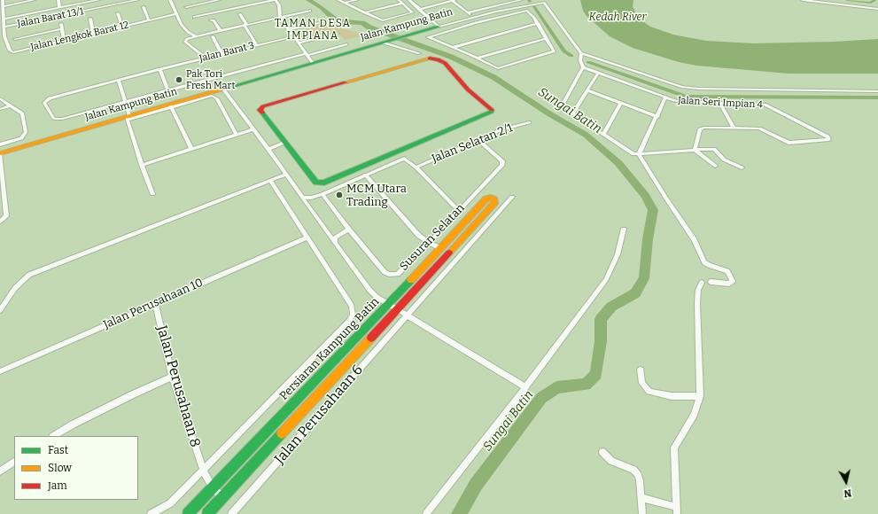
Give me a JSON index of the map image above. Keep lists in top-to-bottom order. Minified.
{"streets":{"street":["Jalan Barat 13/1","Jalan Kampung Batin","Jalan Lengkok Barat 12","Jalan Barat 3","Jalan Seri Impian 4","Jalan Selatan 2/1","Susuran Selatan","Jalan Perusahaan 10","Persiaran Kampung Batin","Jalan Perusahaan 8","Jalan Perusahaan 6"]},"crossings":[["Jalan Barat 13/1","Jalan Lengkok Barat 12"],["Jalan Selatan 2/1","Susuran Selatan"],["Jalan Perusahaan 10","Jalan Perusahaan 8"],["Persiaran Kampung Batin","Jalan Perusahaan 8"]],"districts":["TAMAN DESA IMPIANA"],"water":["Kedah River","Sungai Batin"],"places":["Pak Tori Fresh Mart","MCM Utara Trading"],"legend":["Fast","Slow","Jam"],"north":"bottom"}
